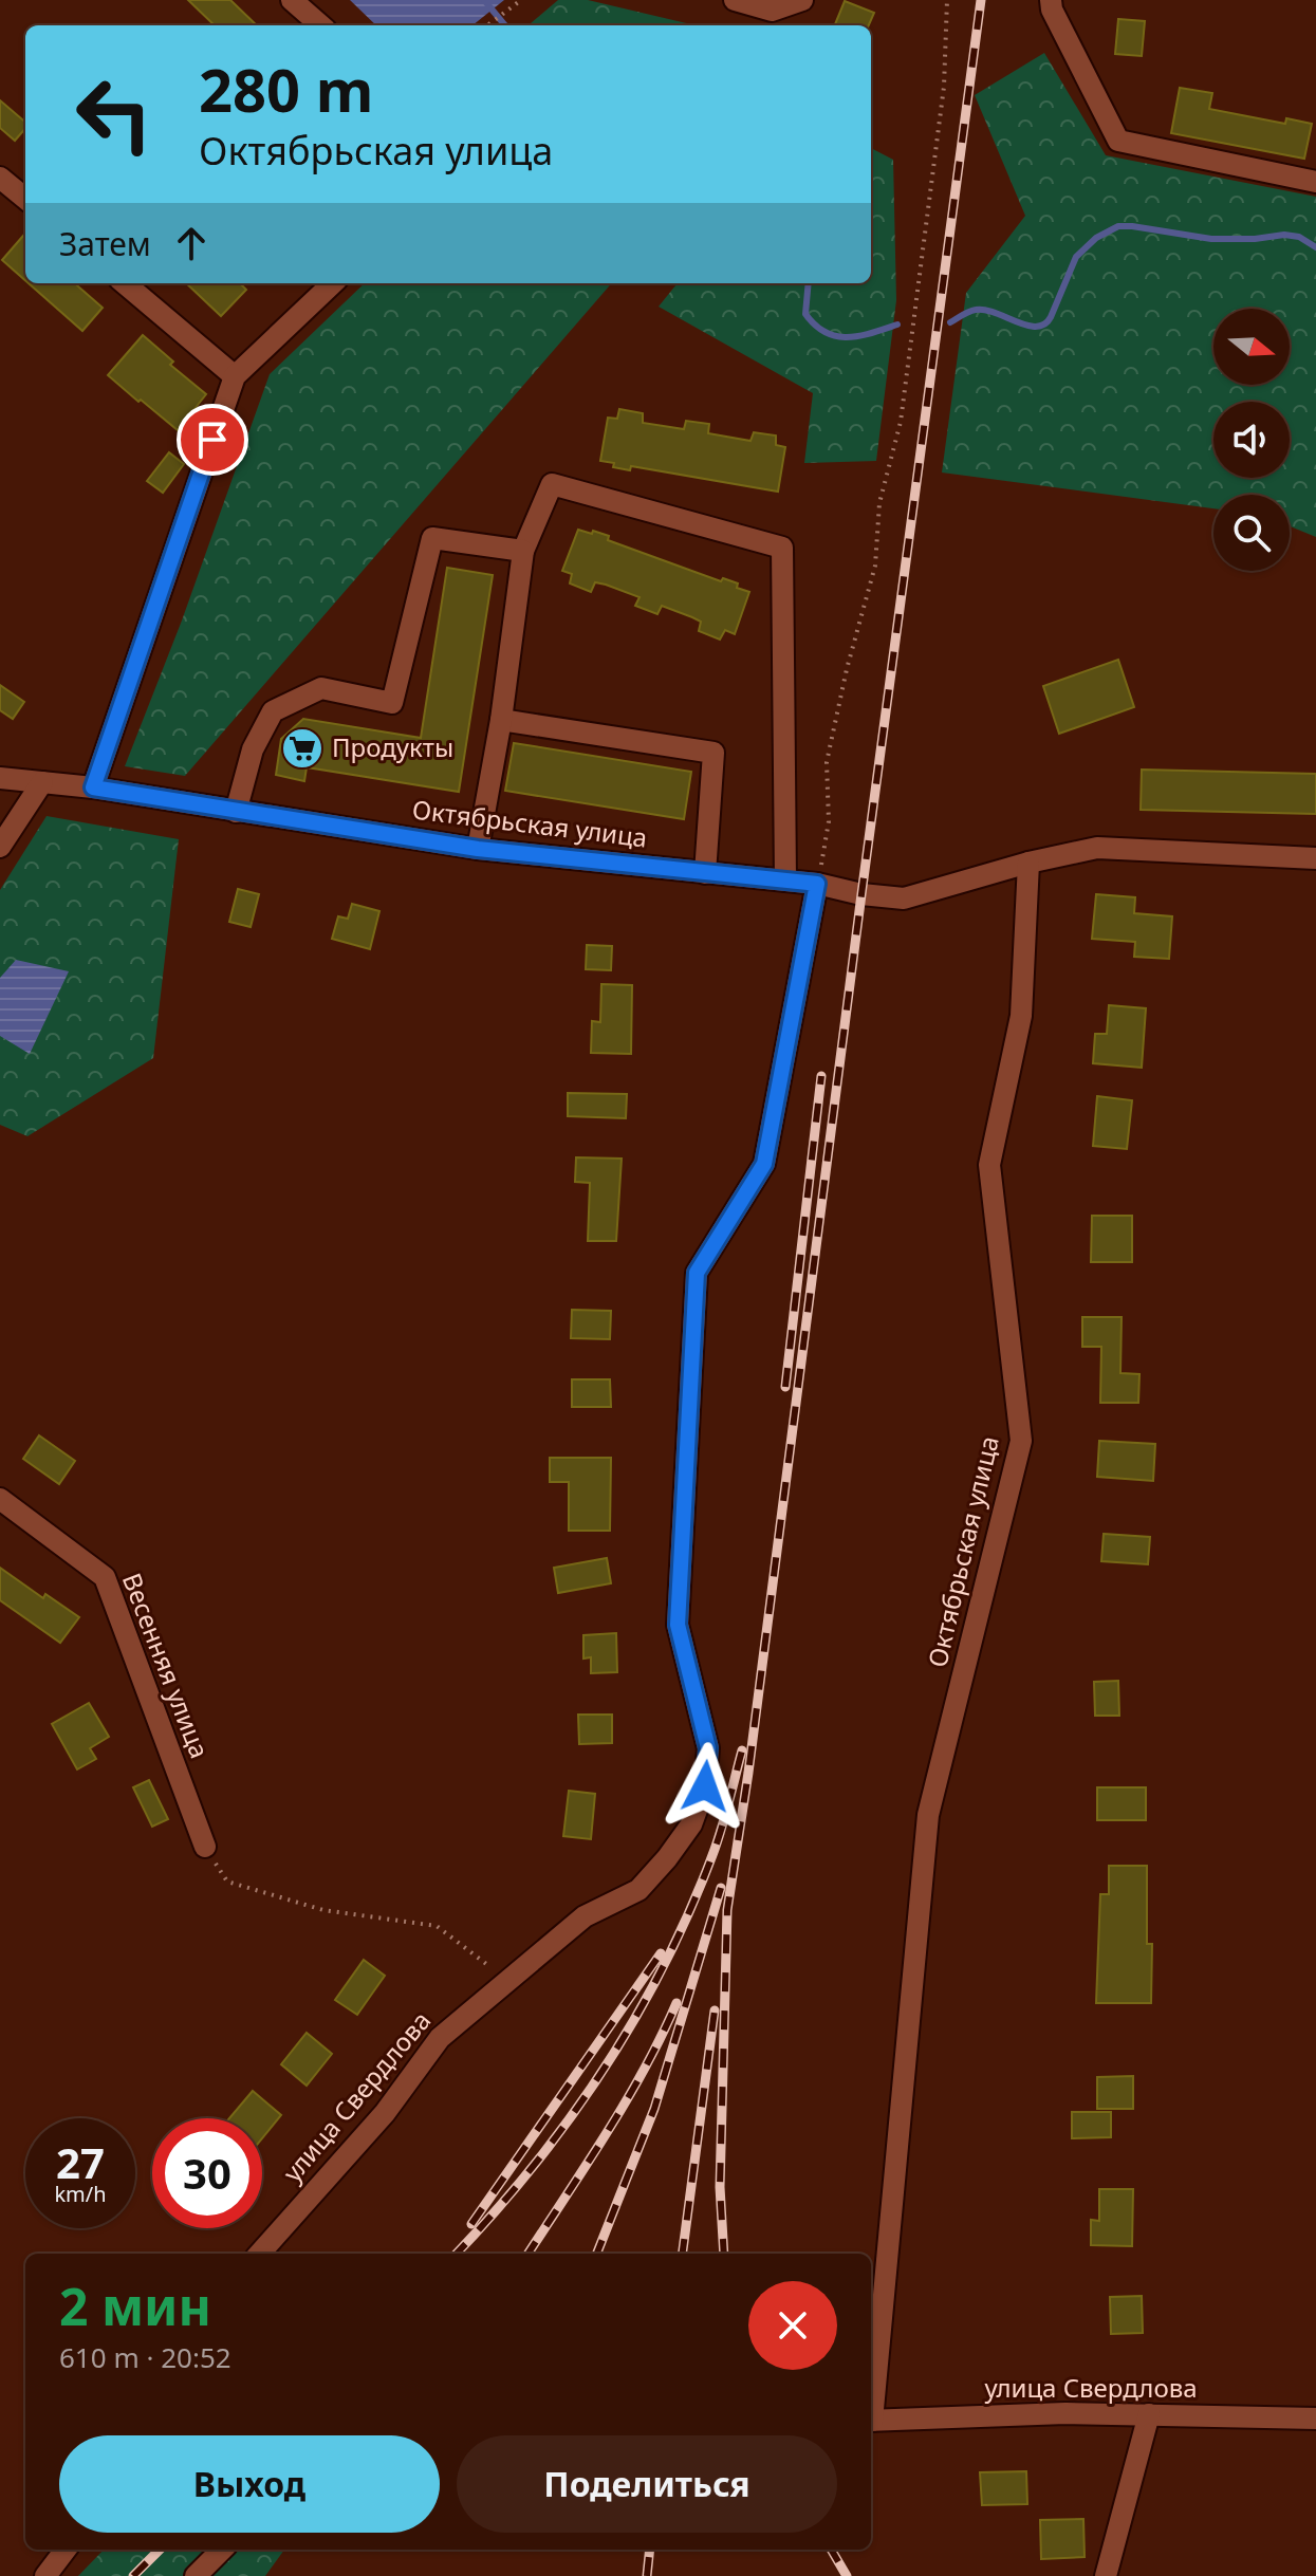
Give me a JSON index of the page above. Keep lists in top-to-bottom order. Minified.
{"streets":{"street":["Октябрьская улица","Весенняя улица","улица Свердлова"]},"places":{"supermarket":["Продукты"]},"north":"right","page":{"turn":["280 m","Октябрьская улица"],"then":"Затем","speed":"27 km/h","limit":"30","heading":["2 мин","610 m · 20:52"],"buttons":["Выход","Поделиться"]}}
